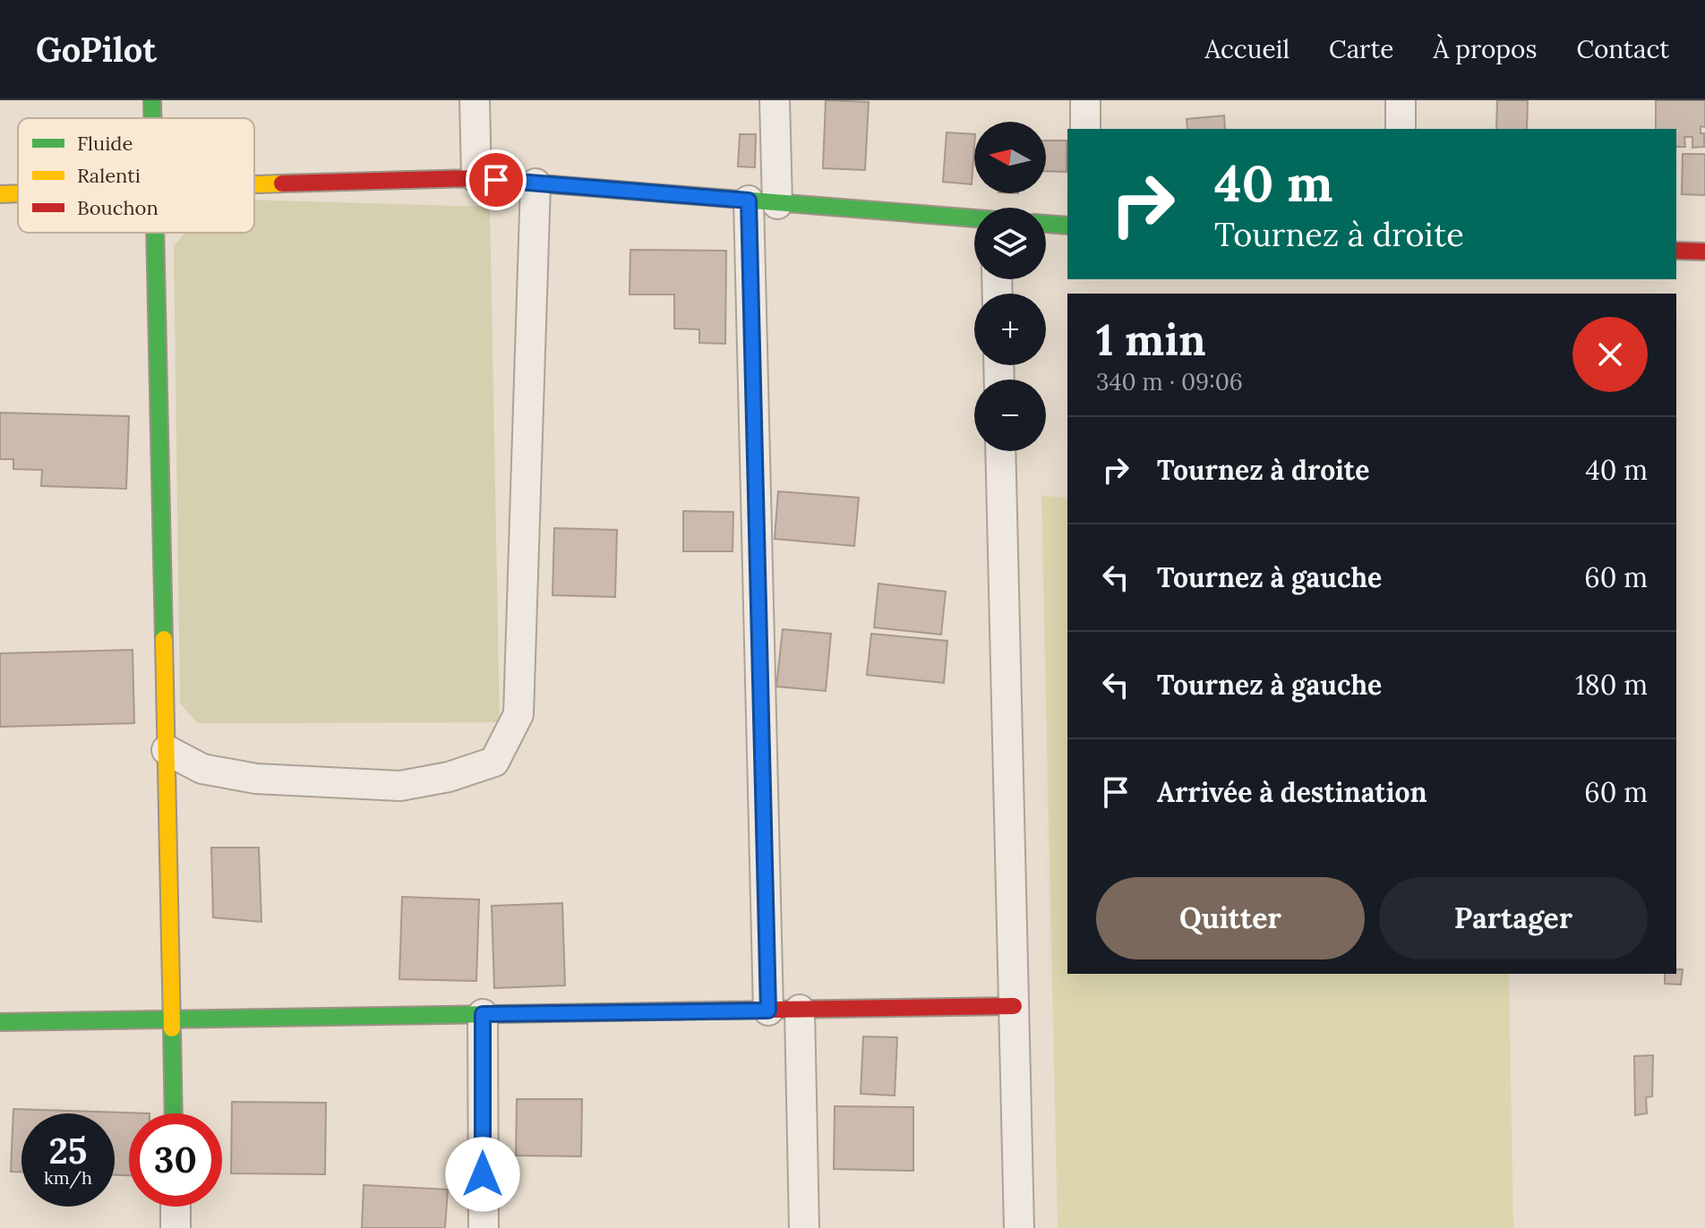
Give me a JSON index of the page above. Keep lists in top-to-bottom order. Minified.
{"legend":["Fluide","Ralenti","Bouchon"],"north":"left","page":{"header":"GoPilot","nav":["Accueil","Carte","À propos","Contact"],"map_buttons":["+","−"],"turn":["40 m","Tournez à droite"],"heading":["1 min","340 m · 09:06"],"list":[{"name":"Tournez à droite","value":"40 m"},{"name":"Tournez à gauche","value":"60 m"},{"name":"Tournez à gauche","value":"180 m"},{"name":"Arrivée à destination","value":"60 m"}],"buttons":["Quitter","Partager"],"speed":"25 km/h","limit":"30"}}
